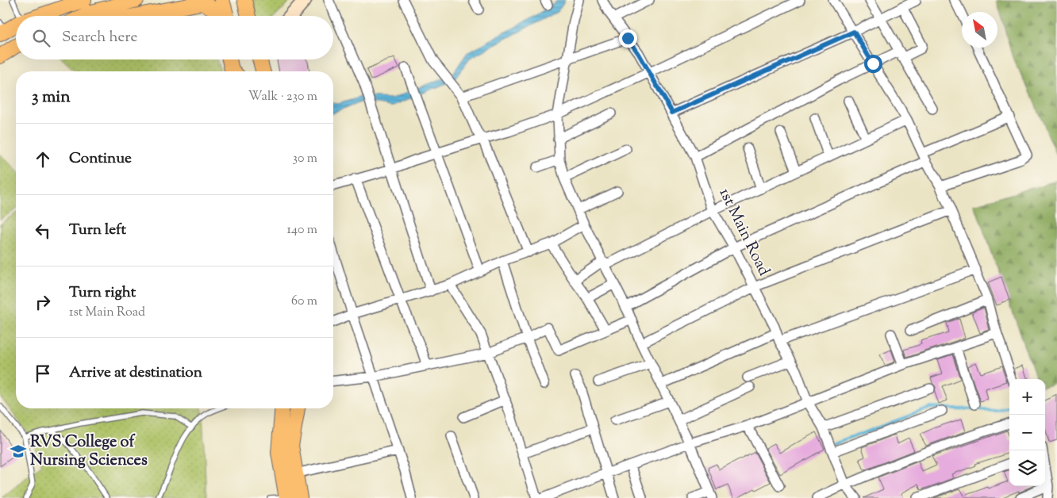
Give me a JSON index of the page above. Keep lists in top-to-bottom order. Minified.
{"streets":{"street":["1st Main Road"]},"places":{"school or university":["RVS College of Nursing Sciences"]},"north":"top left","page":{"search":"Search here","heading":["3 min","Walk · 230 m"],"list":[["Continue","30 m"],["Turn left","140 m"],["Turn right","1st Main Road","60 m"],"Arrive at destination"],"map_buttons":["+","−"]}}
